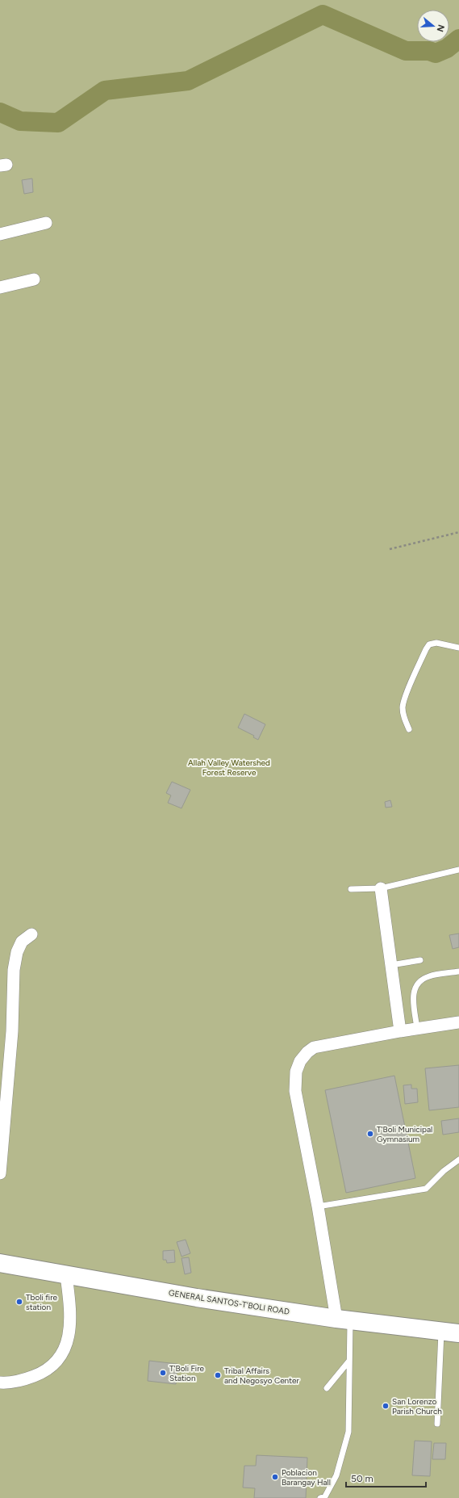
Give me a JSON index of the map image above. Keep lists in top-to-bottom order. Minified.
{"streets":{"main road":["GENERAL SANTOS-T'BOLI ROAD"]},"parks":["Allah Valley Watershed Forest Reserve"],"places":["T'Boli Municipal Gymnasium","Tboli fire station","T'Boli Fire Station","Tribal Affairs and Negosyo Center","San Lorenzo Parish Church","Poblacion Barangay Hall"],"scale_bar":"50 m","north":"right"}
